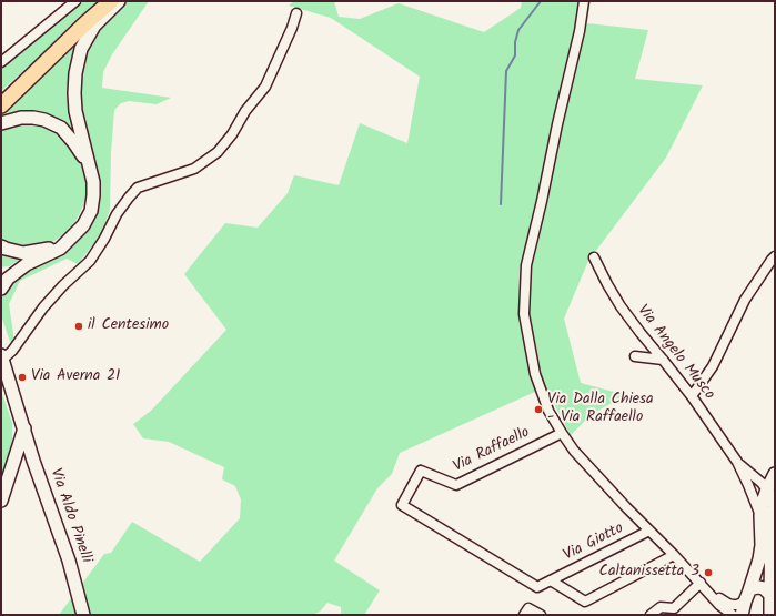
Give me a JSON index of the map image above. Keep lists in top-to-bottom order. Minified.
{"streets":{"main road":["Via Aldo Pinelli"],"street":["Via Angelo Musco","Via Raffaello","Via Giotto"]},"crossings":[["Via Raffaello","Via Giotto"]],"places":["il Centesimo","Via Averna 21","Via Dalla Chiesa - Via Raffaello","Caltanissetta 3"]}
